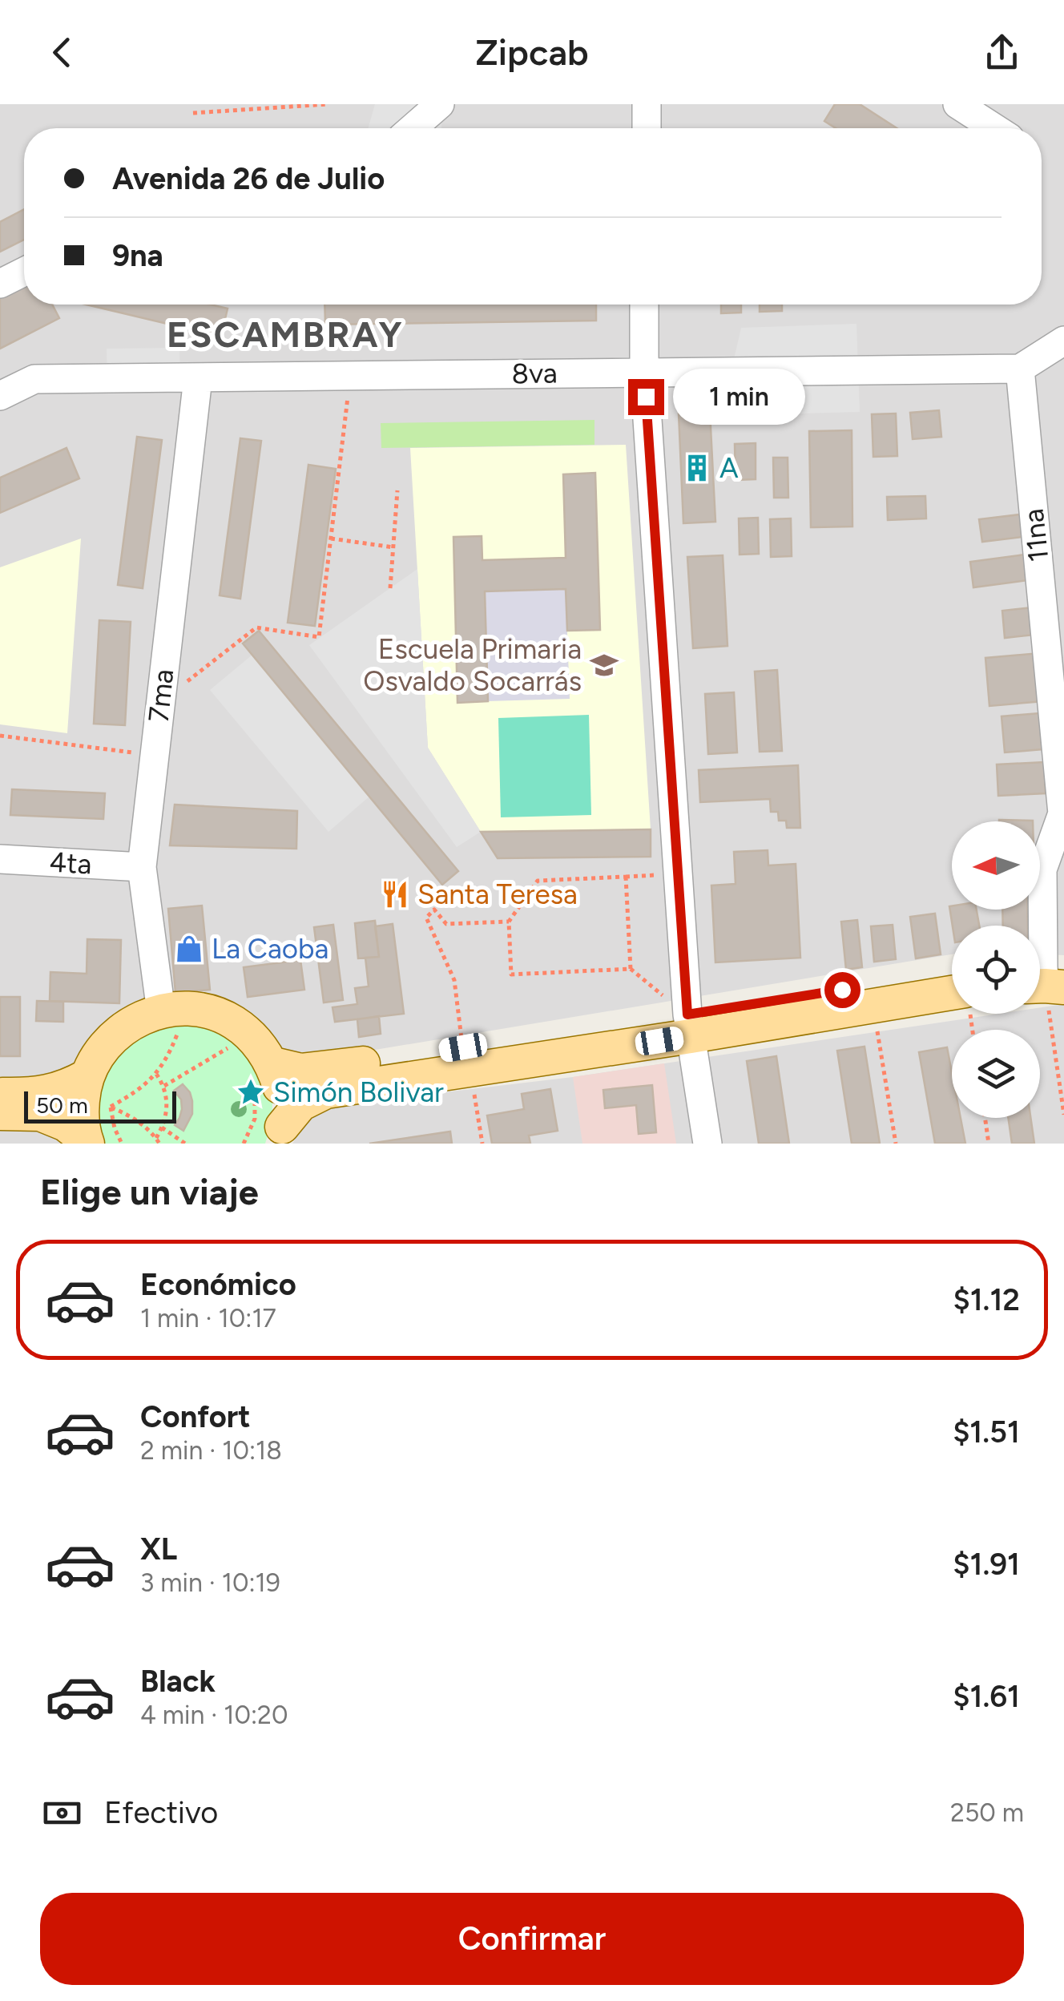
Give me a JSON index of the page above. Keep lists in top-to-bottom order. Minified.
{"streets":{"street":["8va","11na","7ma","4ta"]},"crossings":[["8va","11na"],["8va","7ma"],["7ma","4ta"]],"districts":["ESCAMBRAY"],"places":{"building":["A"],"school or university":["Escuela Primaria Osvaldo Socarrás"],"restaurant":["Santa Teresa"],"shop":["La Caoba"],"place":["Simón Bolivar"]},"scale_bar":"50 m","north":"left","page":{"header":"Zipcab","banner":["Avenida 26 de Julio","9na"],"bubble":"1 min","scale":"50 m","heading":"Elige un viaje","list":[{"name":"Económico","note":"1 min · 10:17","value":"$1.12"},{"name":"Confort","note":"2 min · 10:18","value":"$1.51"},{"name":"XL","note":"3 min · 10:19","value":"$1.91"},{"name":"Black","note":"4 min · 10:20","value":"$1.61"}],"pay":["Efectivo","250 m"],"buttons":"Confirmar"}}
